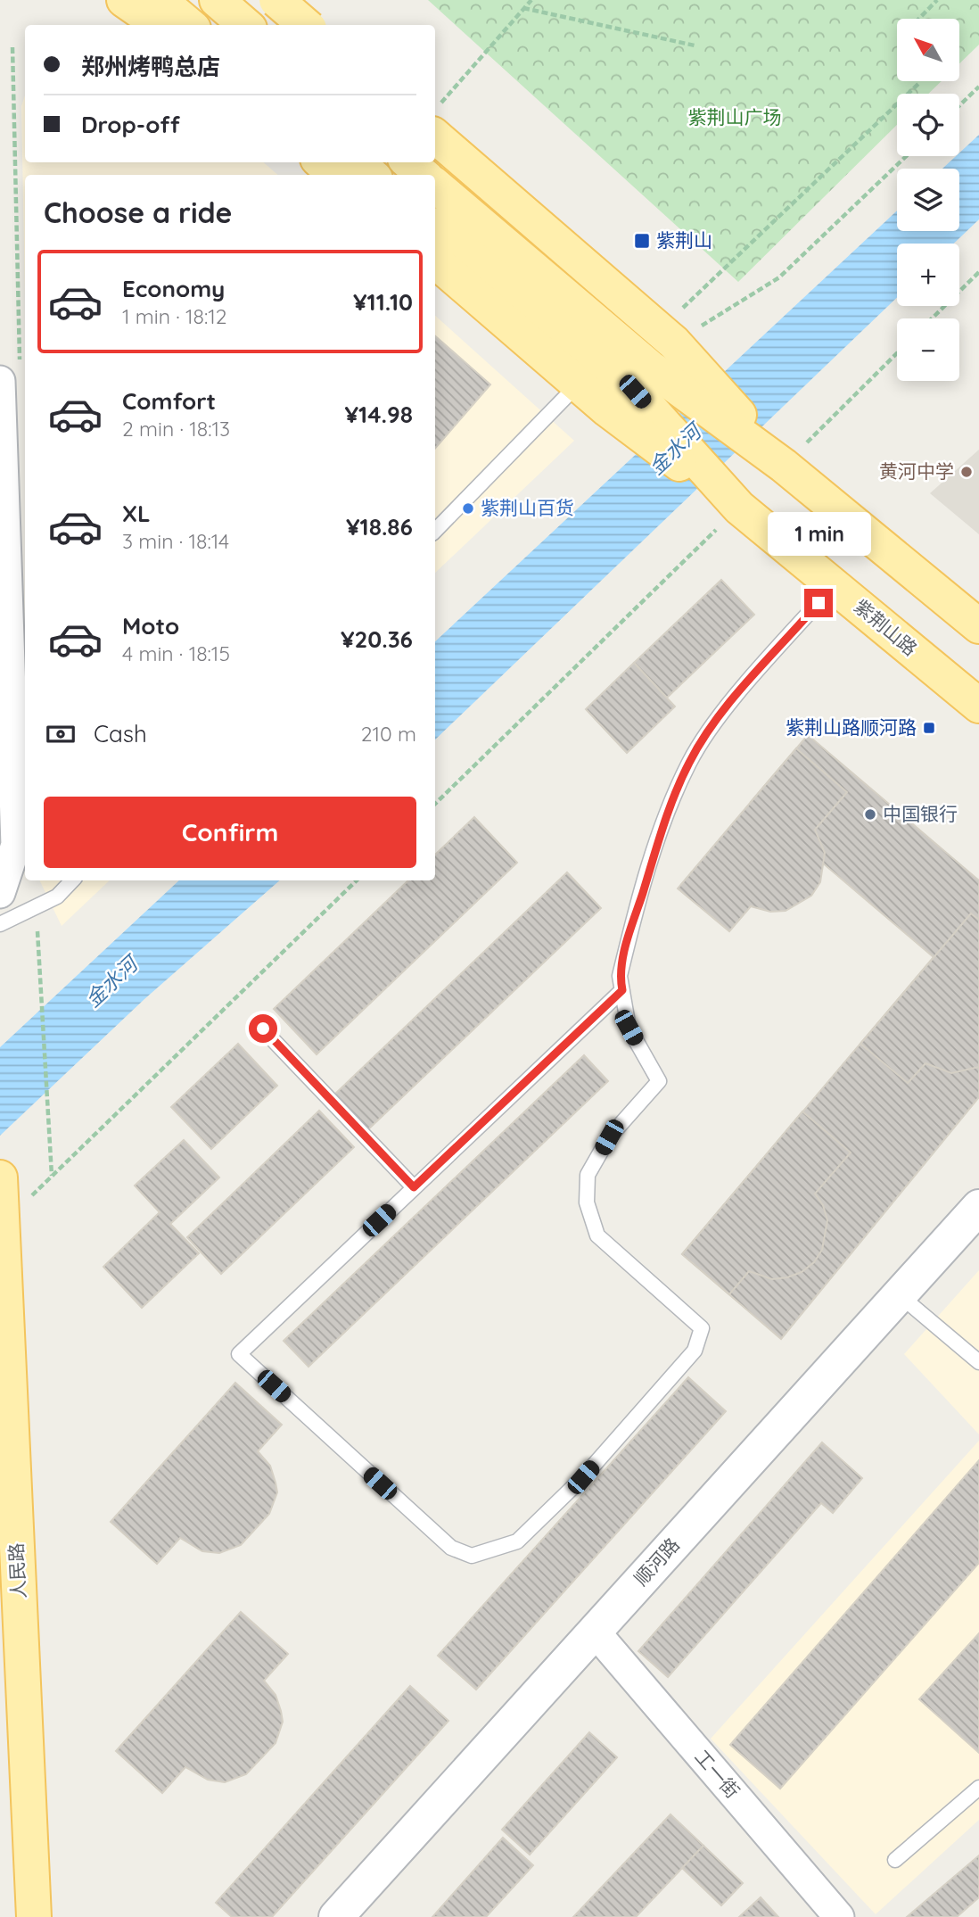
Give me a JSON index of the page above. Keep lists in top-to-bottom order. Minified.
{"streets":{"main road":["紫荆山路","人民路"],"street":["顺河路","工一街"]},"crossings":[["顺河路","工一街"]],"water":["金水河"],"parks":["紫荆山广场"],"places":{"transit":["紫荆山","紫荆山路顺河路"],"other":["黄河中学","紫荆山百货","中国银行"]},"north":"top left","page":{"map_buttons":["+","−"],"banner":["郑州烤鸭总店","Drop-off"],"heading":"Choose a ride","list":[{"name":"Economy","note":"1 min · 18:12","value":"¥11.10"},{"name":"Comfort","note":"2 min · 18:13","value":"¥14.98"},{"name":"XL","note":"3 min · 18:14","value":"¥18.86"},{"name":"Moto","note":"4 min · 18:15","value":"¥20.36"}],"bubble":"1 min","pay":["Cash","210 m"],"buttons":"Confirm"}}
